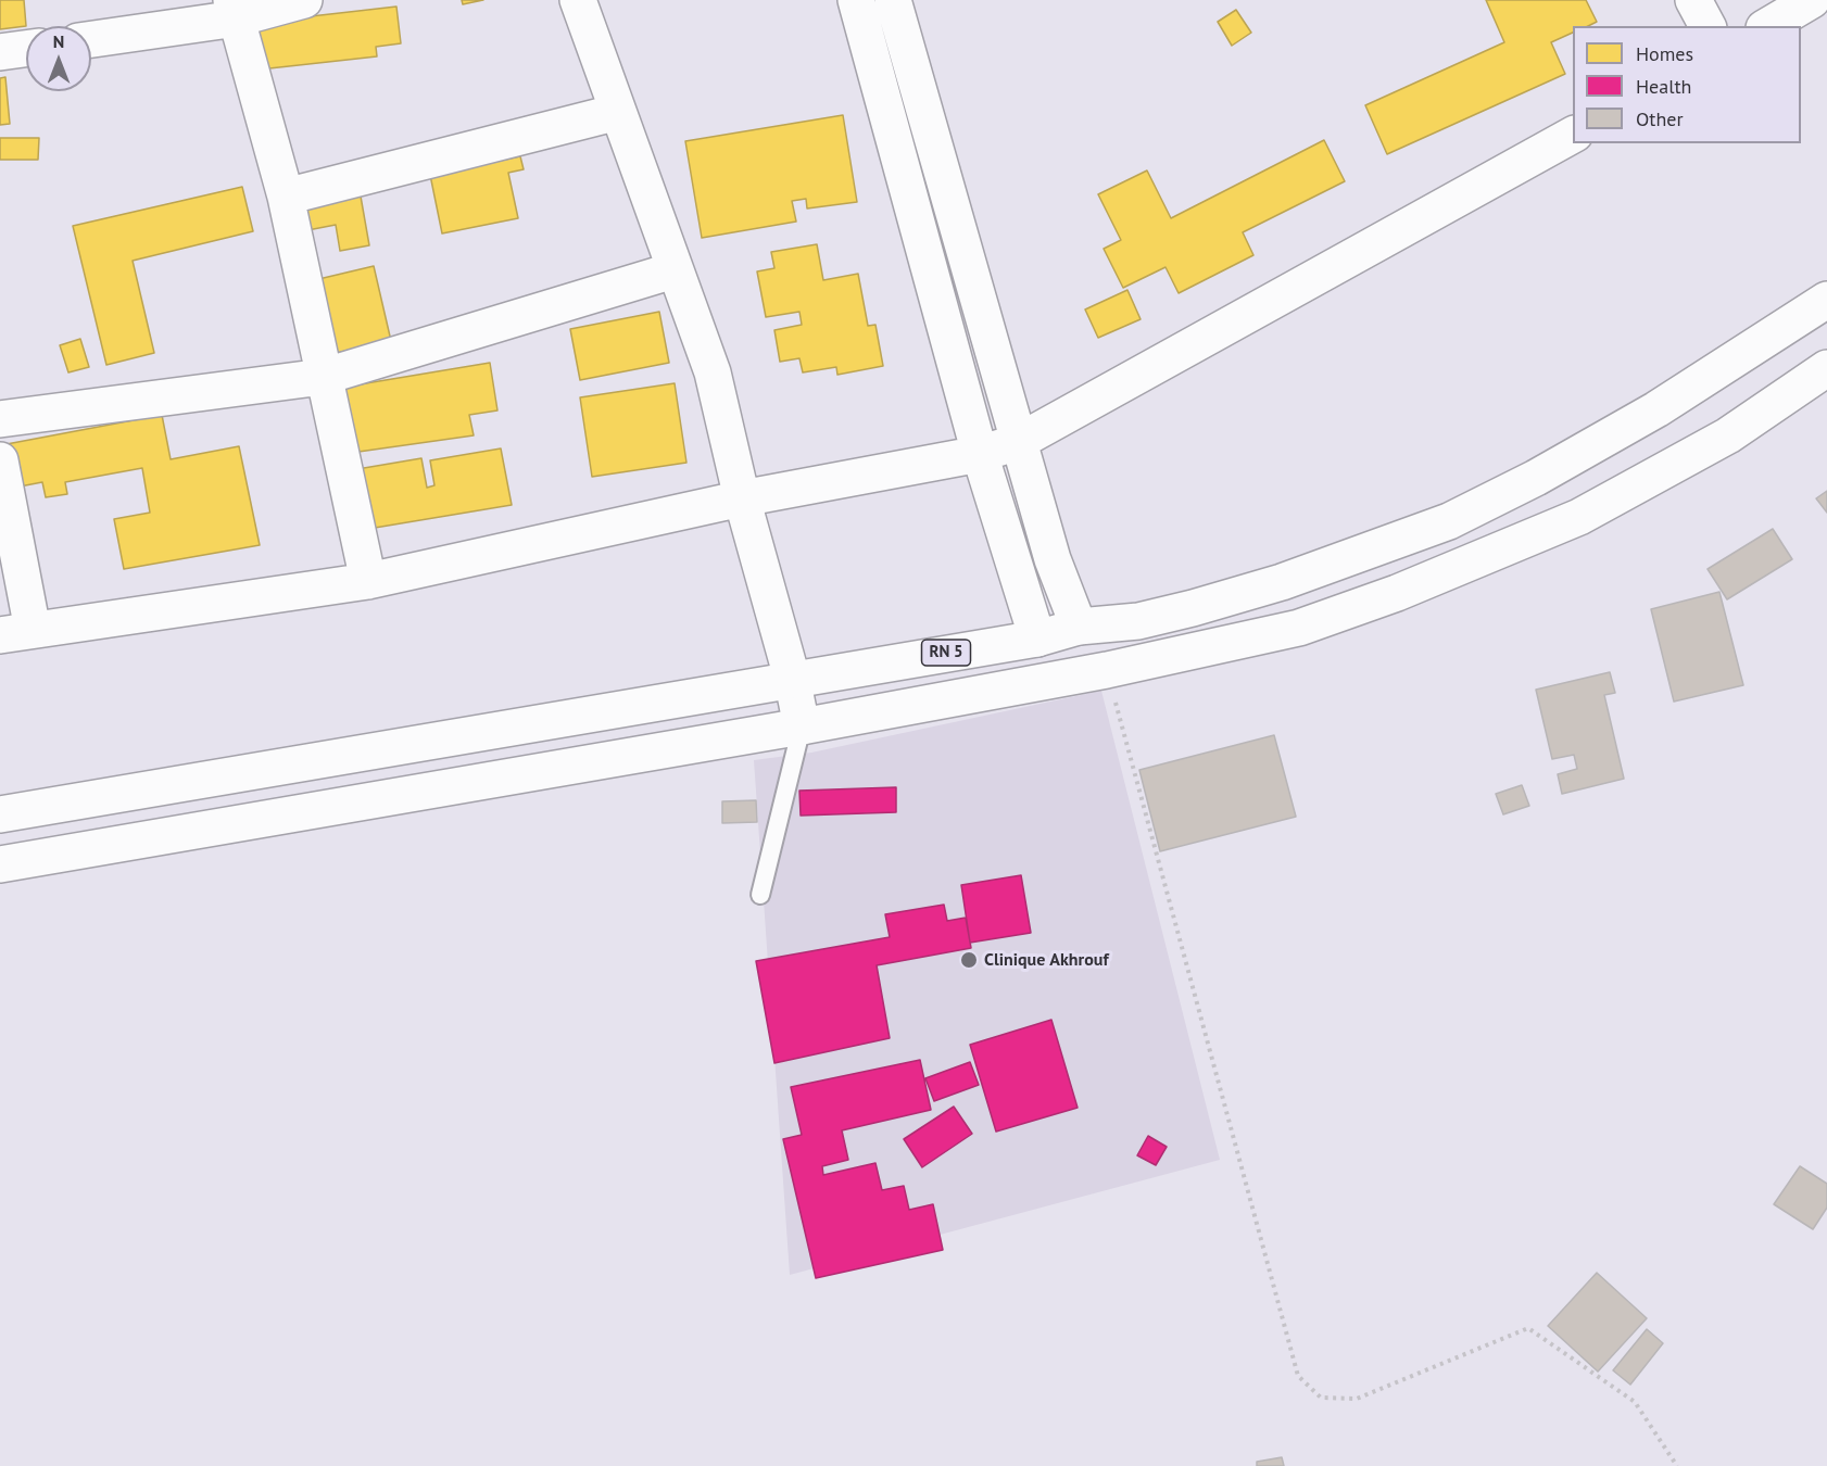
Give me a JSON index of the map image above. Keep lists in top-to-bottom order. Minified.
{"streets":{"main road":["RN 5"]},"places":["Clinique Akhrouf"],"legend":["Homes","Health","Other"],"north":"top"}
